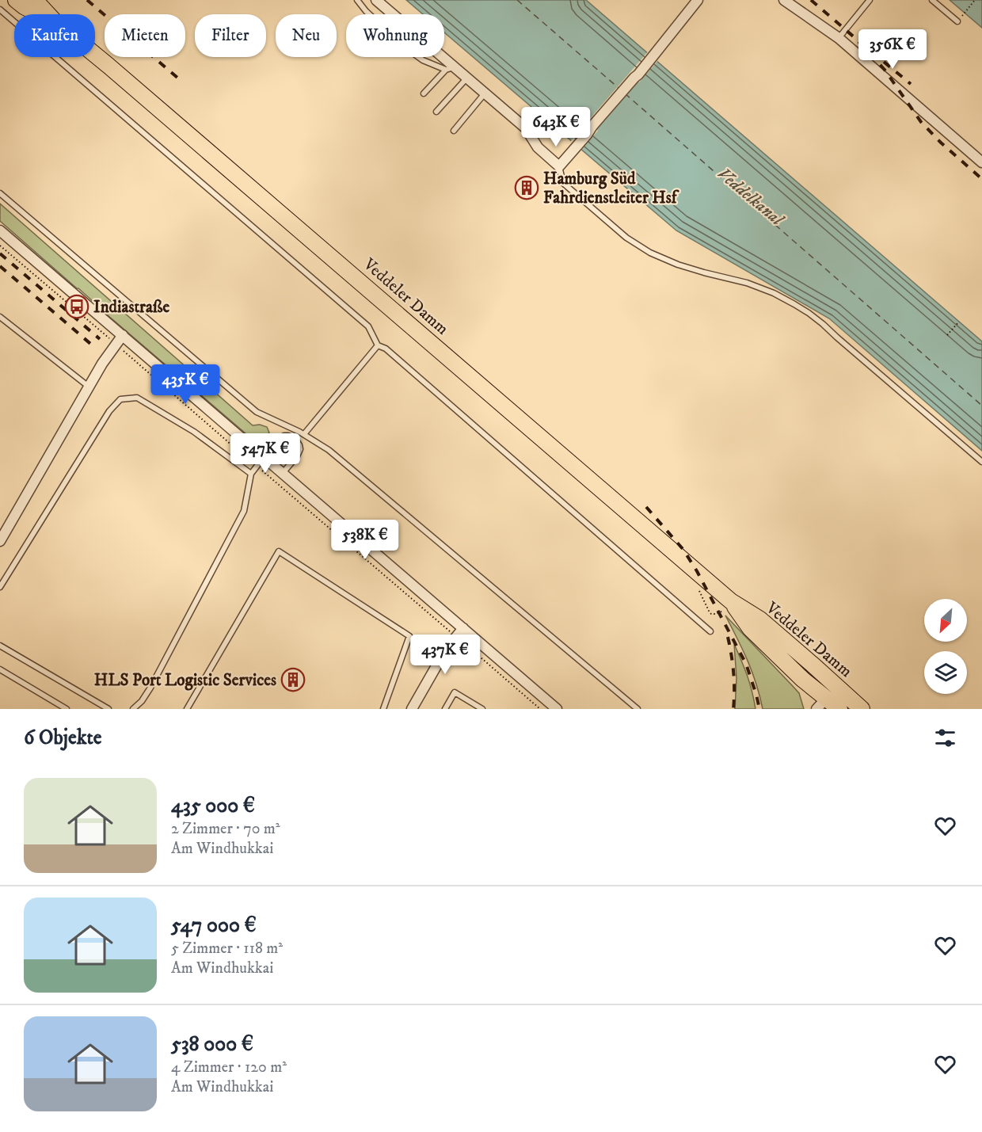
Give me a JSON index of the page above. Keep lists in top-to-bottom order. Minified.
{"streets":{"main road":["Veddeler Damm"]},"water":["Veddelkanal"],"places":{"building":["Hamburg Süd Fahrdienstleiter Hsf","HLS Port Logistic Services"],"bus stop":["Indiastraße"]},"north":"bottom left","page":{"chip":["Kaufen","Mieten","Filter","Neu","Wohnung"],"price":["356K €","643K €","435K €","547K €","538K €","437K €"],"heading":"6 Objekte","list":[{"name":"435 000 €","note":"2 Zimmer · 70 m² · Am Windhukkai"},{"name":"547 000 €","note":"5 Zimmer · 118 m² · Am Windhukkai"},{"name":"538 000 €","note":"4 Zimmer · 120 m² · Am Windhukkai"}]}}
